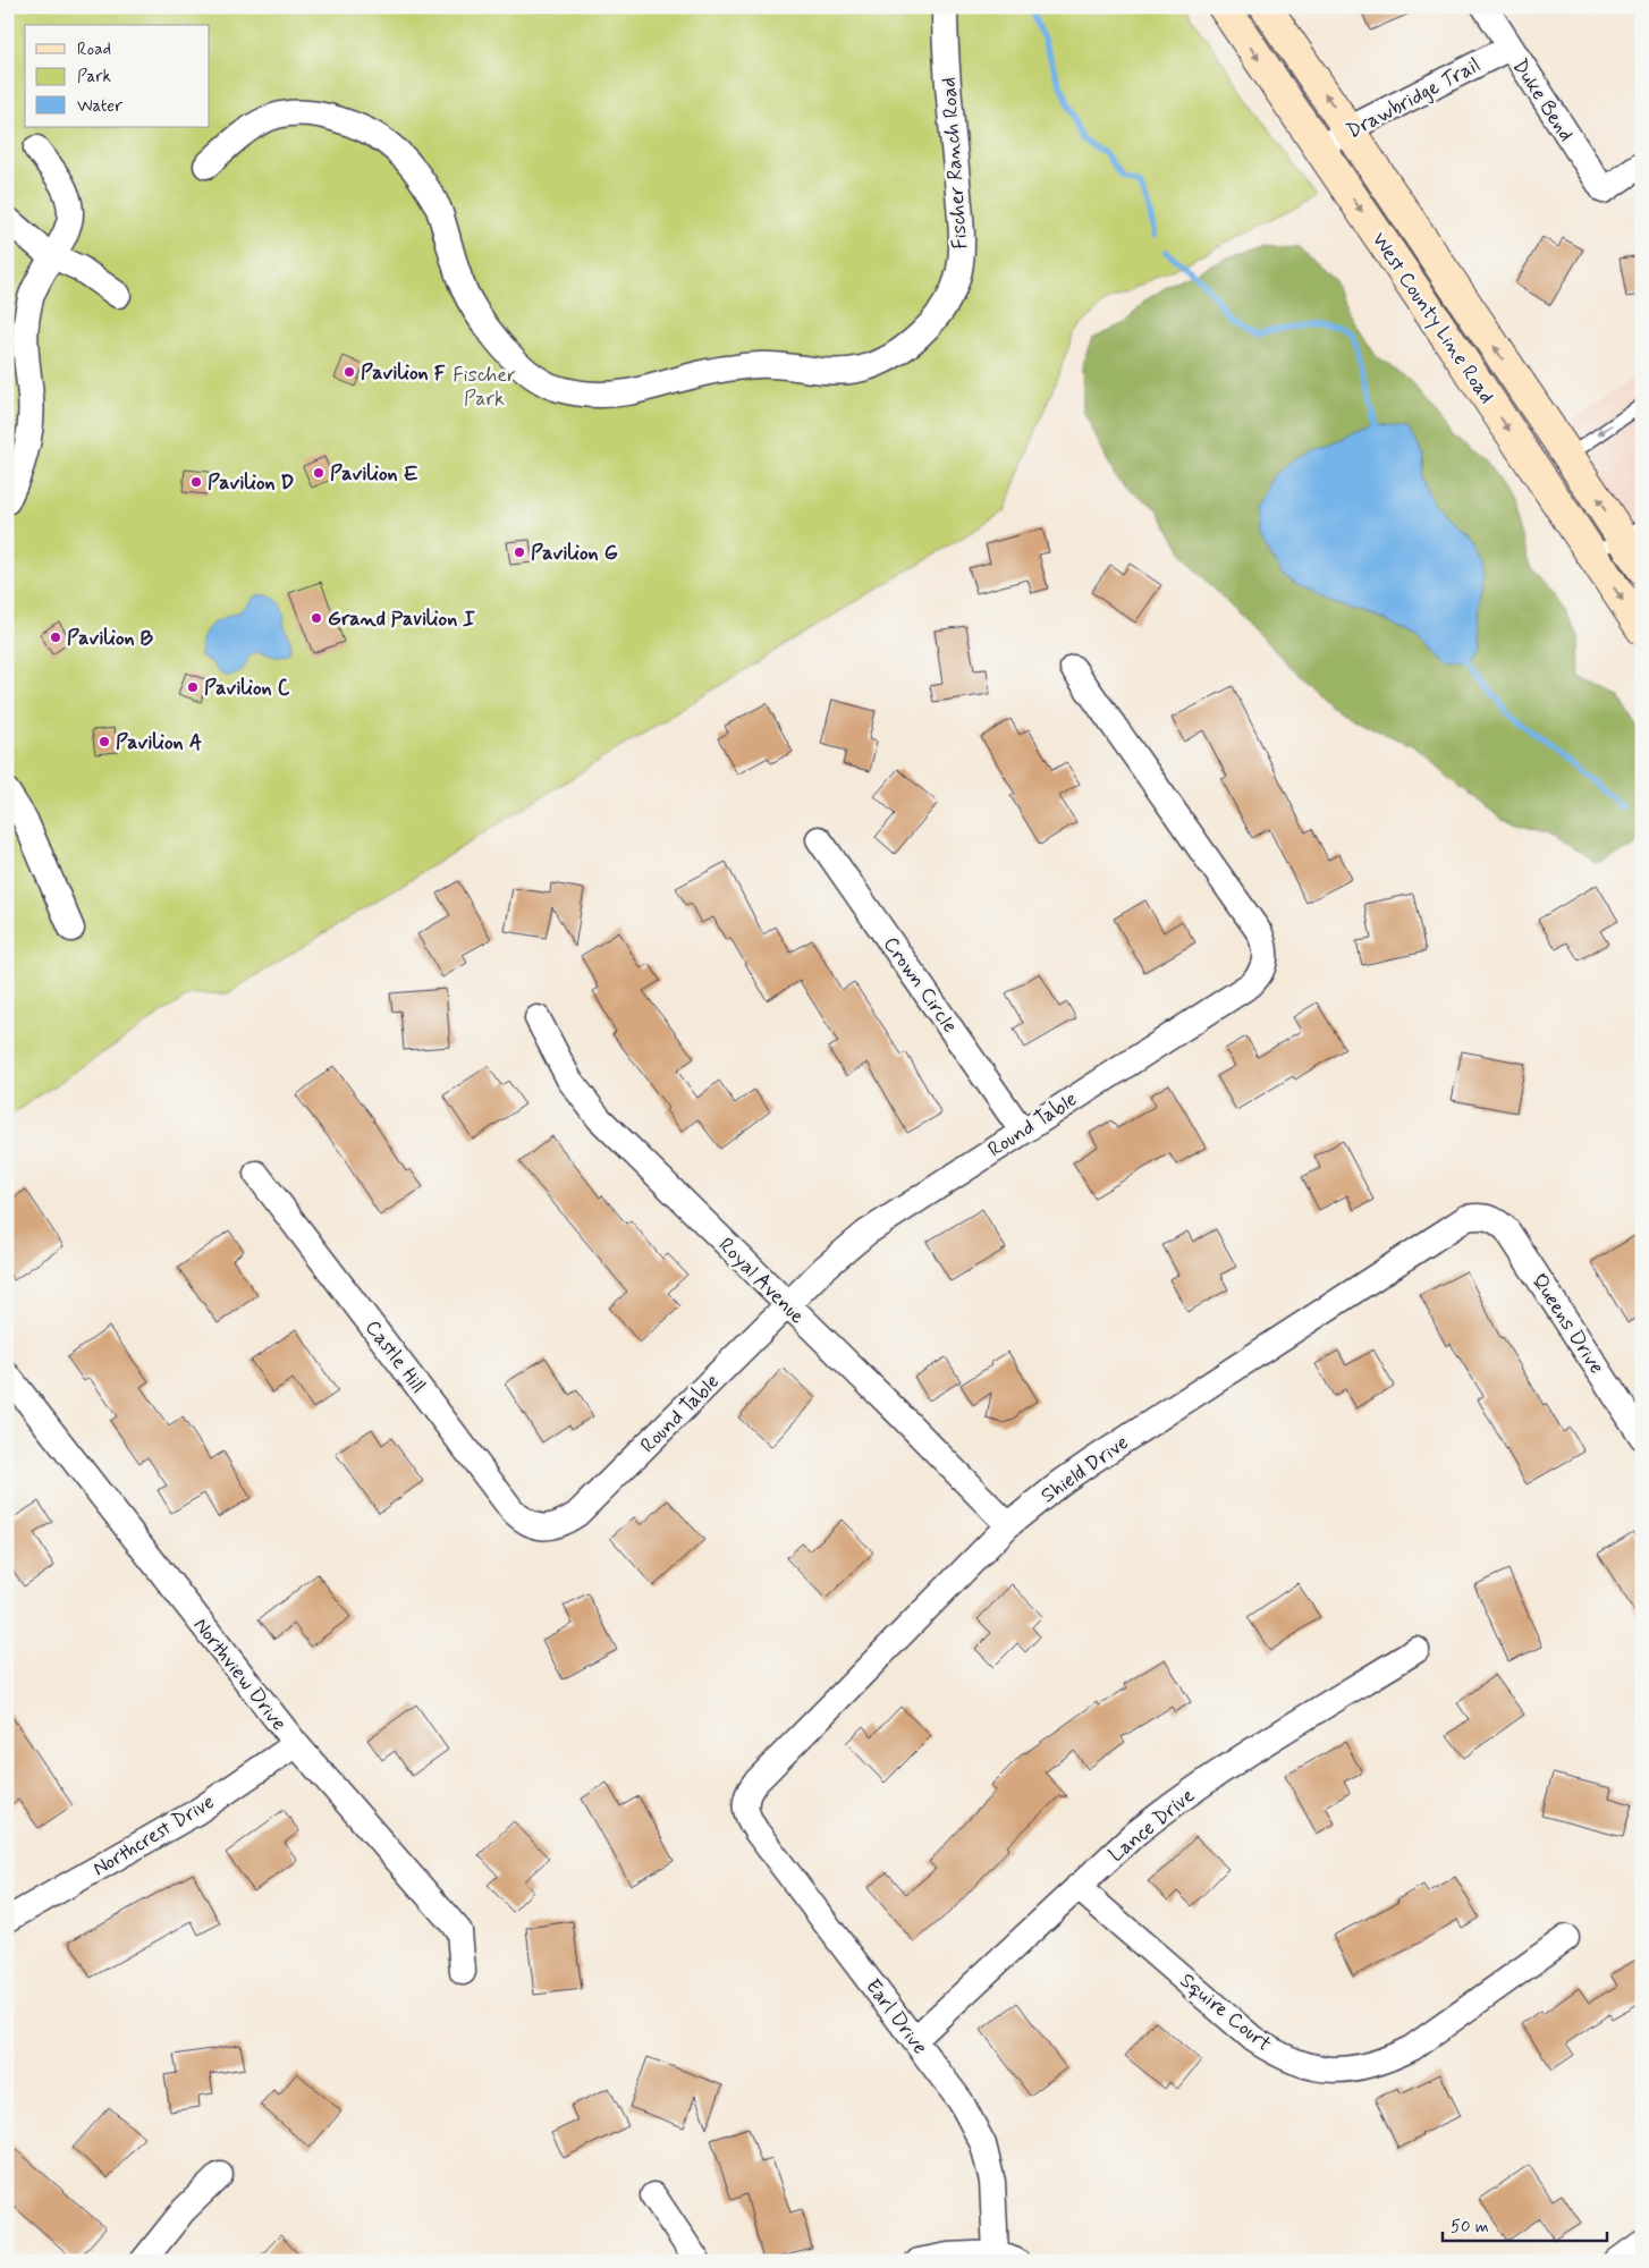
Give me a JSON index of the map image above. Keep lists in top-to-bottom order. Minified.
{"streets":{"main road":["West County Line Road"],"street":["Drawbridge Trail","Duke Bend","Fischer Ranch Road","Crown Circle","Round Table","Royal Avenue","Queens Drive","Castle Hill","Shield Drive","Northview Drive","Lance Drive","Northcrest Drive","Squire Court","Earl Drive"]},"crossings":[["Drawbridge Trail","Duke Bend"],["Drawbridge Trail","West County Line Road"],["Crown Circle","Round Table"],["Round Table","Royal Avenue"],["Round Table","Castle Hill"],["Royal Avenue","Shield Drive"],["Queens Drive","Shield Drive"],["Shield Drive","Earl Drive"],["Northview Drive","Northcrest Drive"],["Lance Drive","Squire Court"],["Lance Drive","Earl Drive"]],"parks":["Fischer Park"],"places":["Pavilion F","Pavilion E","Pavilion D","Pavilion G","Grand Pavilion I","Pavilion B","Pavilion C","Pavilion A"],"legend":["Road","Park","Water"],"scale_bar":"50 m"}
